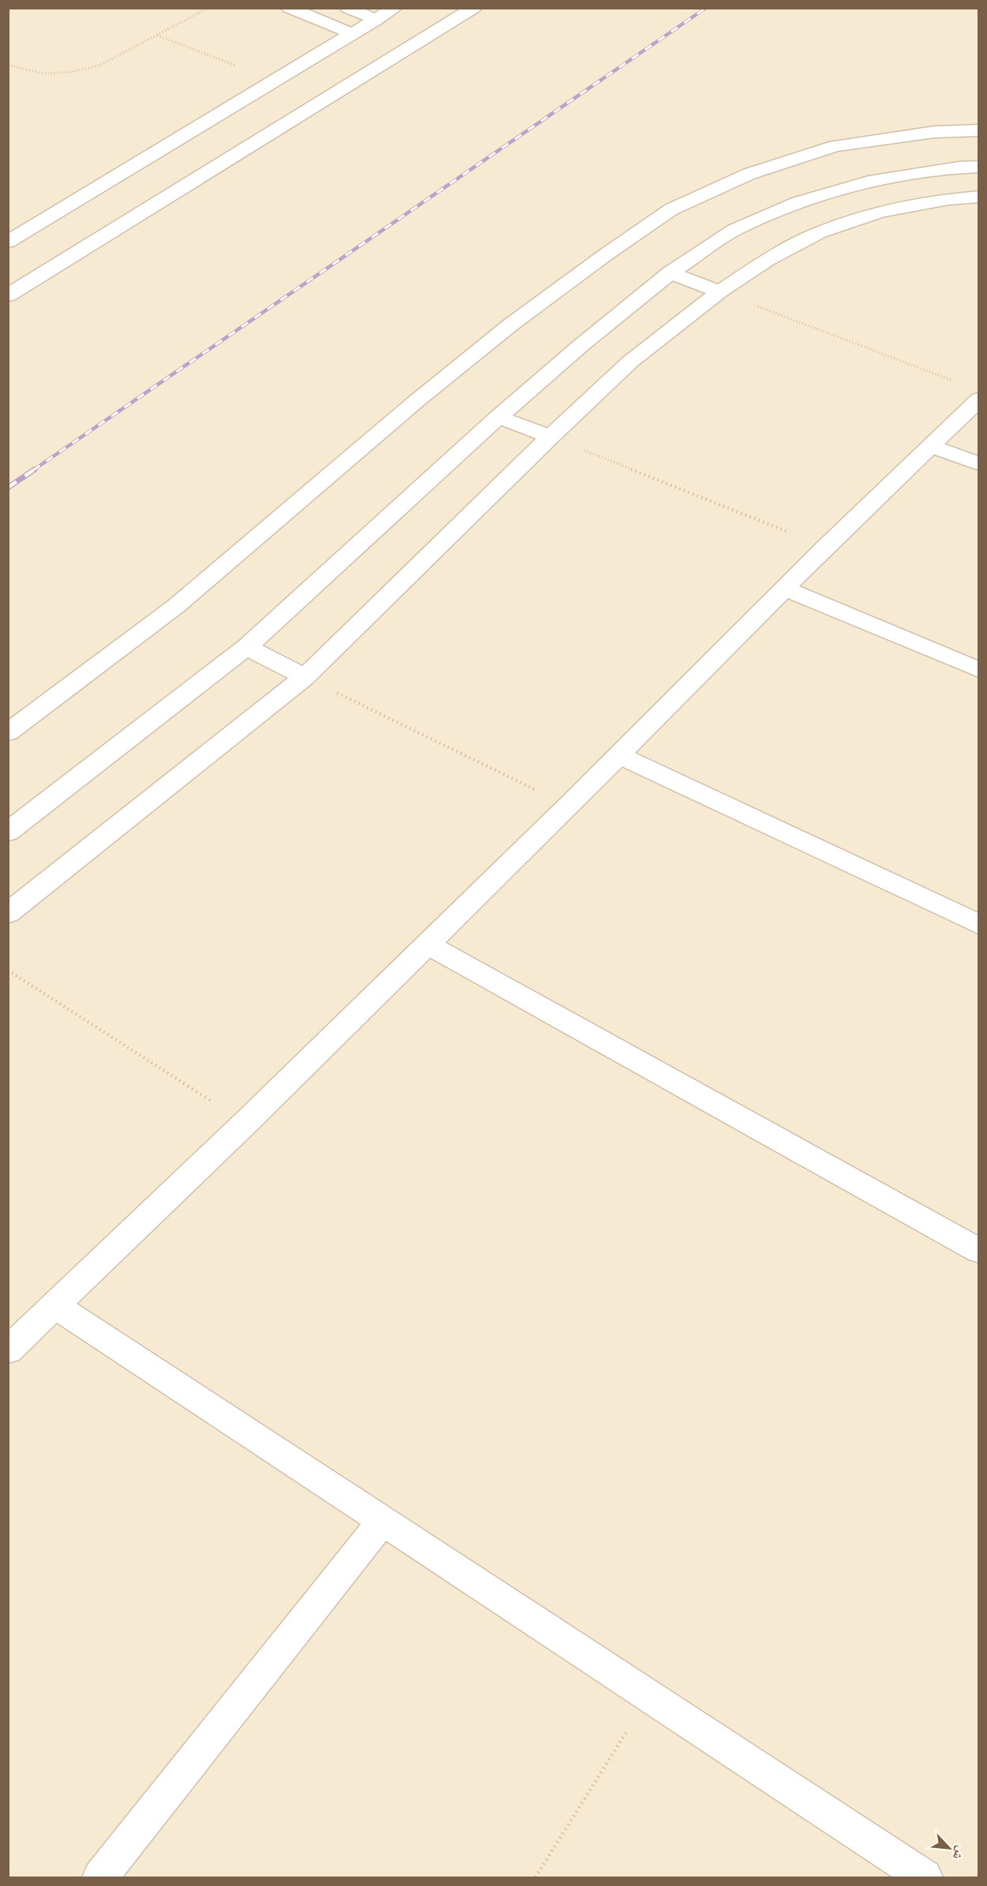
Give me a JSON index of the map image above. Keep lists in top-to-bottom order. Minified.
{"north":"bottom right"}
